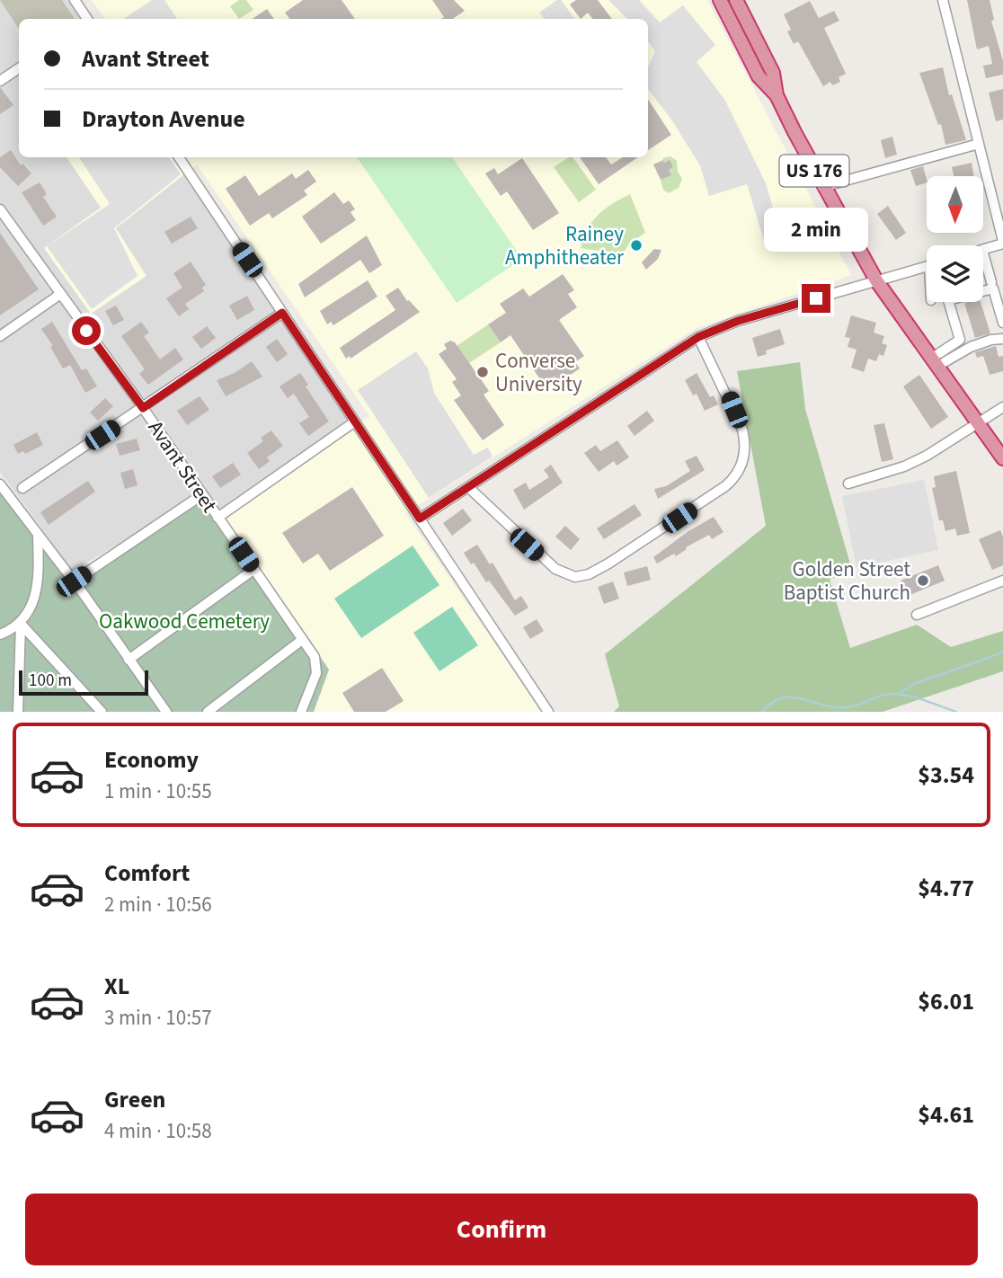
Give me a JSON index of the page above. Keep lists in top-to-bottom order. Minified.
{"streets":{"highway":["US 176"],"street":["Avant Street"]},"parks":["Oakwood Cemetery"],"places":["Rainey Amphitheater","Converse University","Golden Street Baptist Church"],"scale_bar":"100 m","north":"bottom","page":{"banner":["Avant Street","Drayton Avenue"],"bubble":"2 min","scale":"100 m","list":[{"name":"Economy","note":"1 min · 10:55","value":"$3.54"},{"name":"Comfort","note":"2 min · 10:56","value":"$4.77"},{"name":"XL","note":"3 min · 10:57","value":"$6.01"},{"name":"Green","note":"4 min · 10:58","value":"$4.61"}],"buttons":"Confirm"}}
